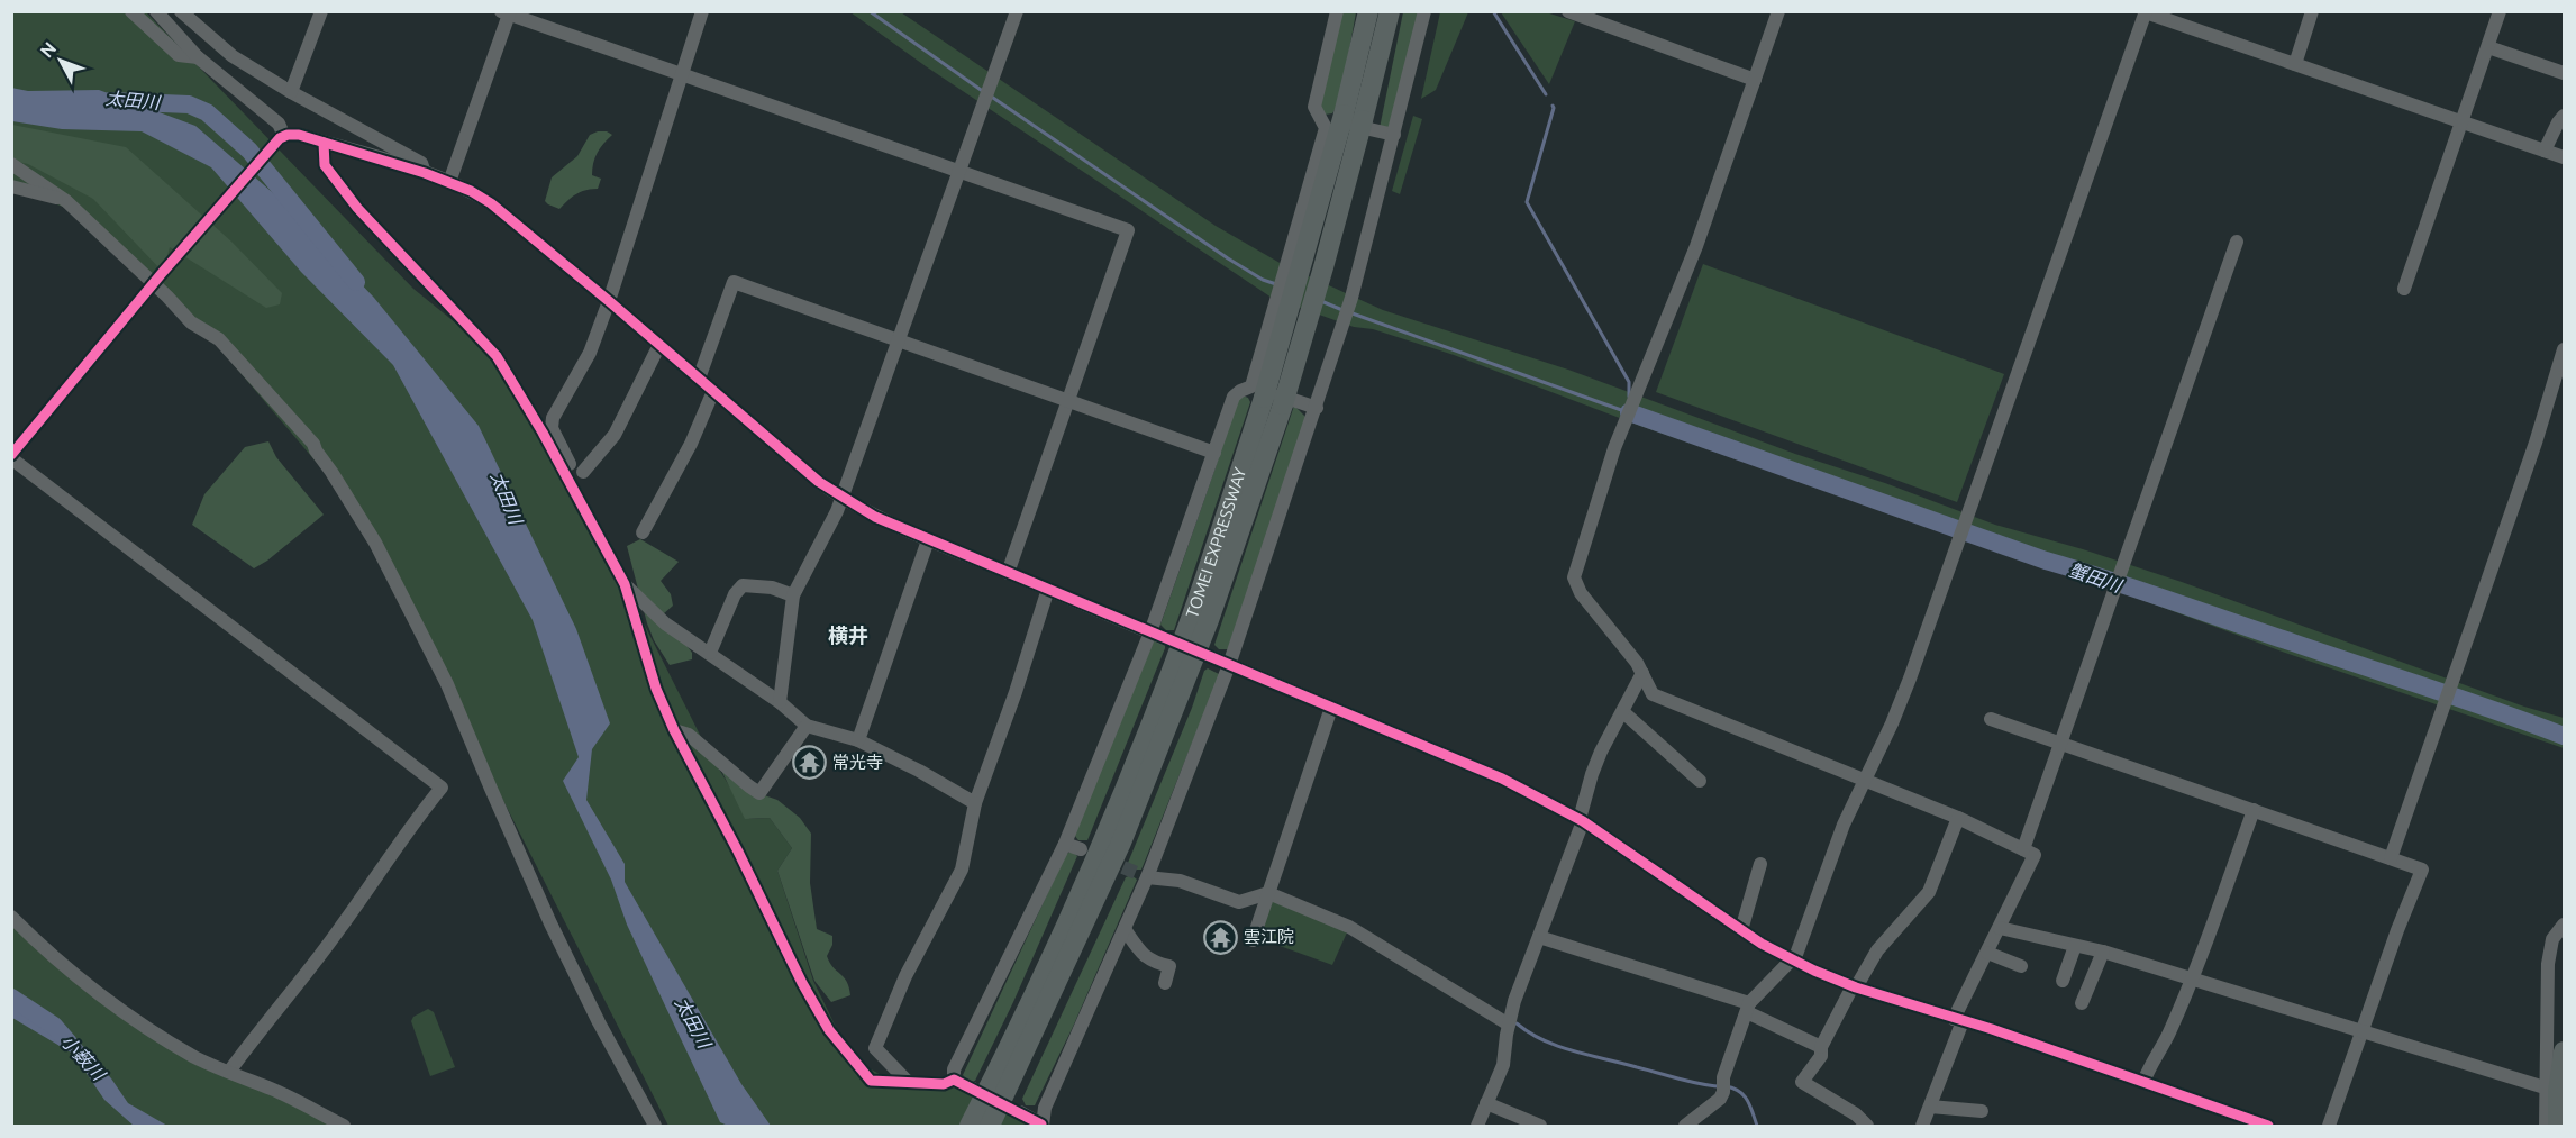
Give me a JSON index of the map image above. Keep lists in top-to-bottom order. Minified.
{"streets":{"highway":["TOMEI EXPRESSWAY"]},"districts":["横井"],"water":["太田川","蟹田川","小薮川"],"places":{"temple":["常光寺","雲江院"]},"north":"top left"}
